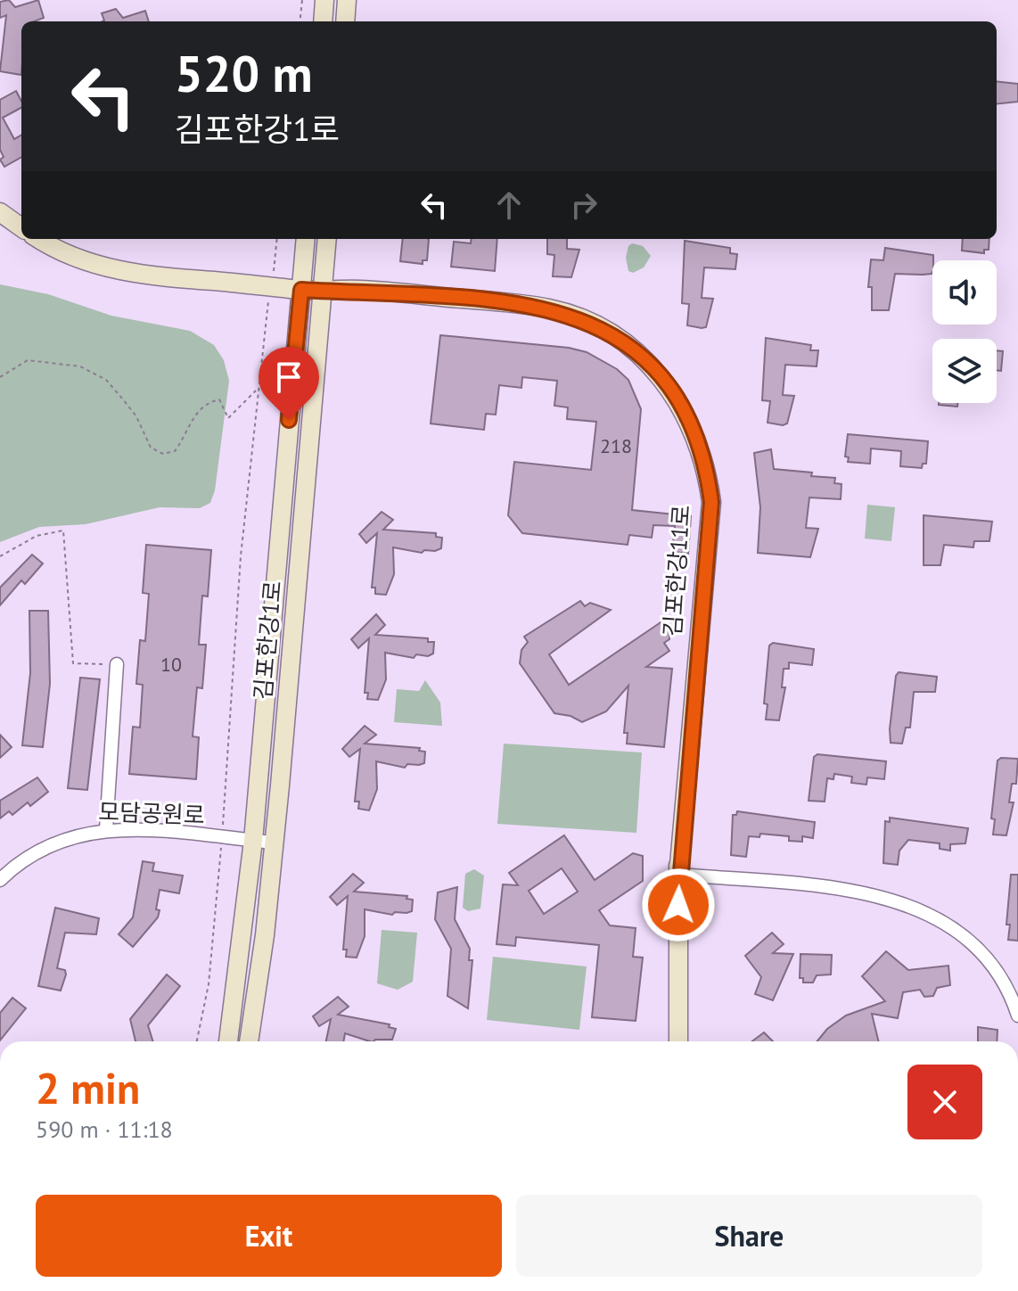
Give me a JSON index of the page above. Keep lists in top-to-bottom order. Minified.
{"streets":{"street":["김포한강11로","김포한강1로","모담공원로"]},"crossings":[["김포한강11로","김포한강1로"],["김포한강1로","모담공원로"]],"house_numbers":["218","10"],"page":{"turn":["520 m","김포한강1로"],"heading":["2 min","590 m · 11:18"],"buttons":["Exit","Share"]}}
